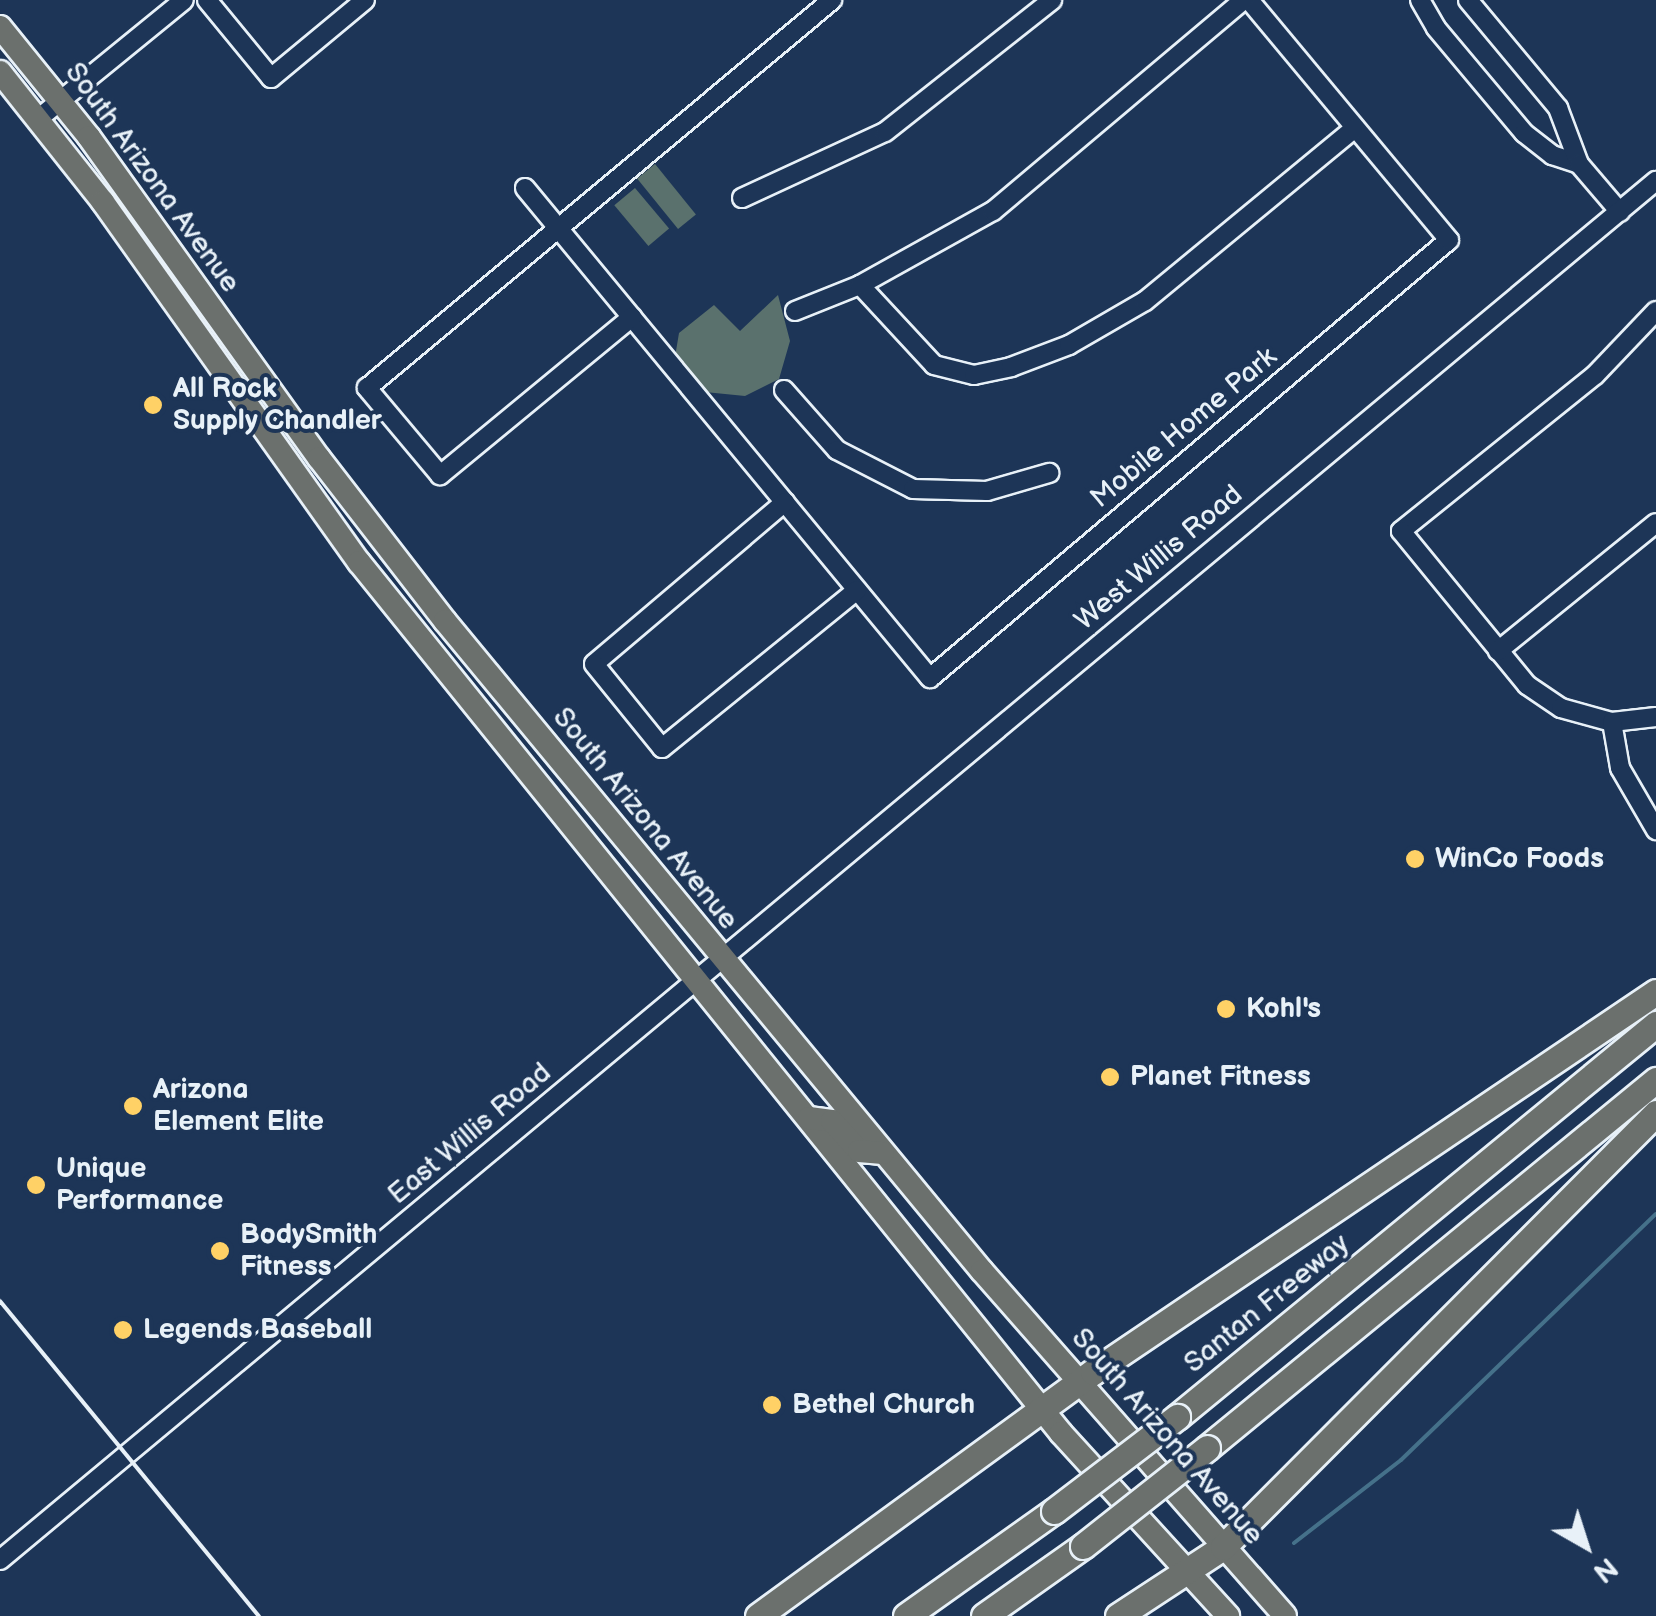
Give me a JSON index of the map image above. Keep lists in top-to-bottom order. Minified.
{"streets":{"highway":["Santan Freeway"],"main road":["South Arizona Avenue"],"street":["Mobile Home Park","West Willis Road","East Willis Road"]},"crossings":[["South Arizona Avenue","West Willis Road"],["South Arizona Avenue","East Willis Road"],["West Willis Road","East Willis Road"]],"places":["All Rock Supply Chandler","WinCo Foods","Kohl's","Planet Fitness","Arizona Element Elite","Unique Performance","BodySmith Fitness","Legends Baseball","Bethel Church"],"north":"bottom right"}
